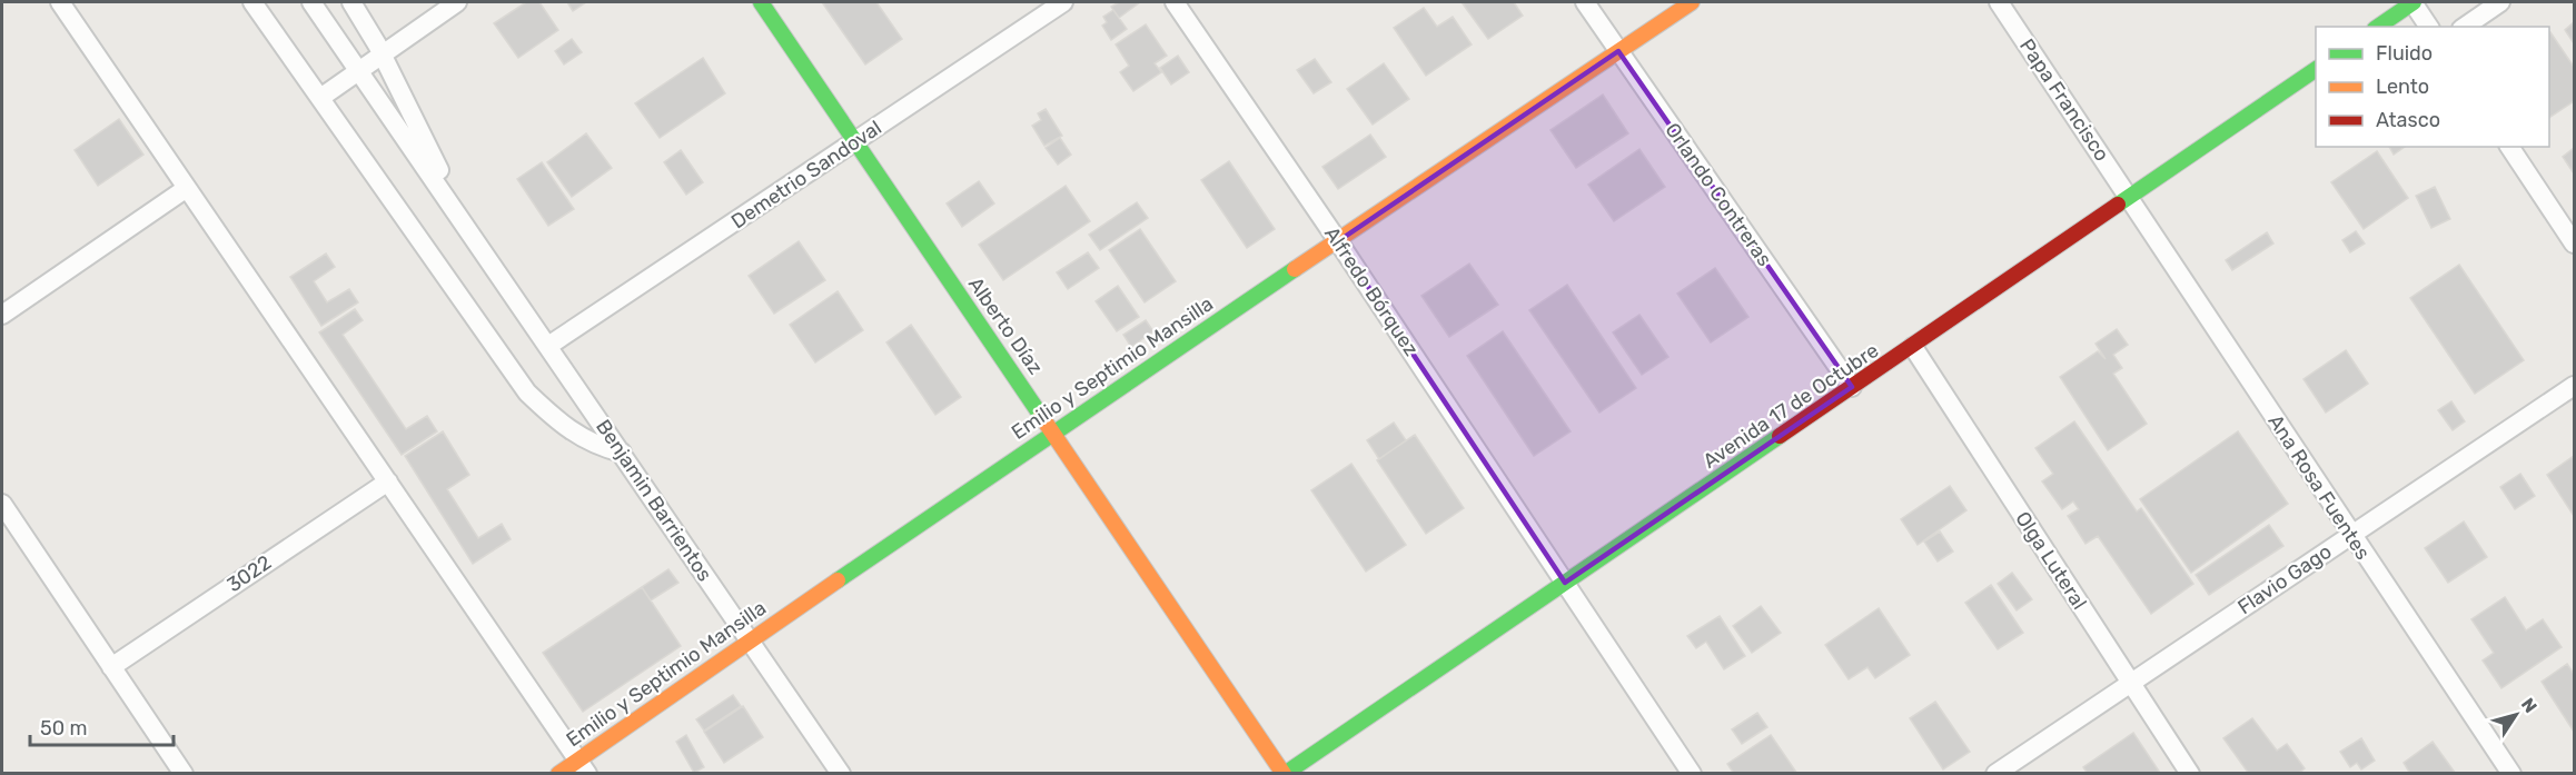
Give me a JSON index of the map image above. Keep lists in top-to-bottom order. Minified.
{"streets":{"street":["Papa Francisco","Demetrio Sandoval","Orlando Contreras","Alfredo Bórquez","Alberto Díaz","Emilio y Septimio Mansilla","Avenida 17 de Octubre","Ana Rosa Fuentes","Benjamin Barrientos","Olga Luteral","3022","Flavio Gago"]},"crossings":[["Papa Francisco","Avenida 17 de Octubre"],["Papa Francisco","Ana Rosa Fuentes"],["Demetrio Sandoval","Alberto Díaz"],["Demetrio Sandoval","Benjamin Barrientos"],["Orlando Contreras","Emilio y Septimio Mansilla"],["Orlando Contreras","Avenida 17 de Octubre"],["Alfredo Bórquez","Emilio y Septimio Mansilla"],["Alfredo Bórquez","Avenida 17 de Octubre"],["Alberto Díaz","Emilio y Septimio Mansilla"],["Alberto Díaz","Avenida 17 de Octubre"],["Emilio y Septimio Mansilla","Benjamin Barrientos"],["Avenida 17 de Octubre","Ana Rosa Fuentes"],["Avenida 17 de Octubre","Olga Luteral"],["Ana Rosa Fuentes","Flavio Gago"],["Olga Luteral","Flavio Gago"]],"legend":["Fluido","Lento","Atasco"],"scale_bar":"50 m","north":"top right"}
